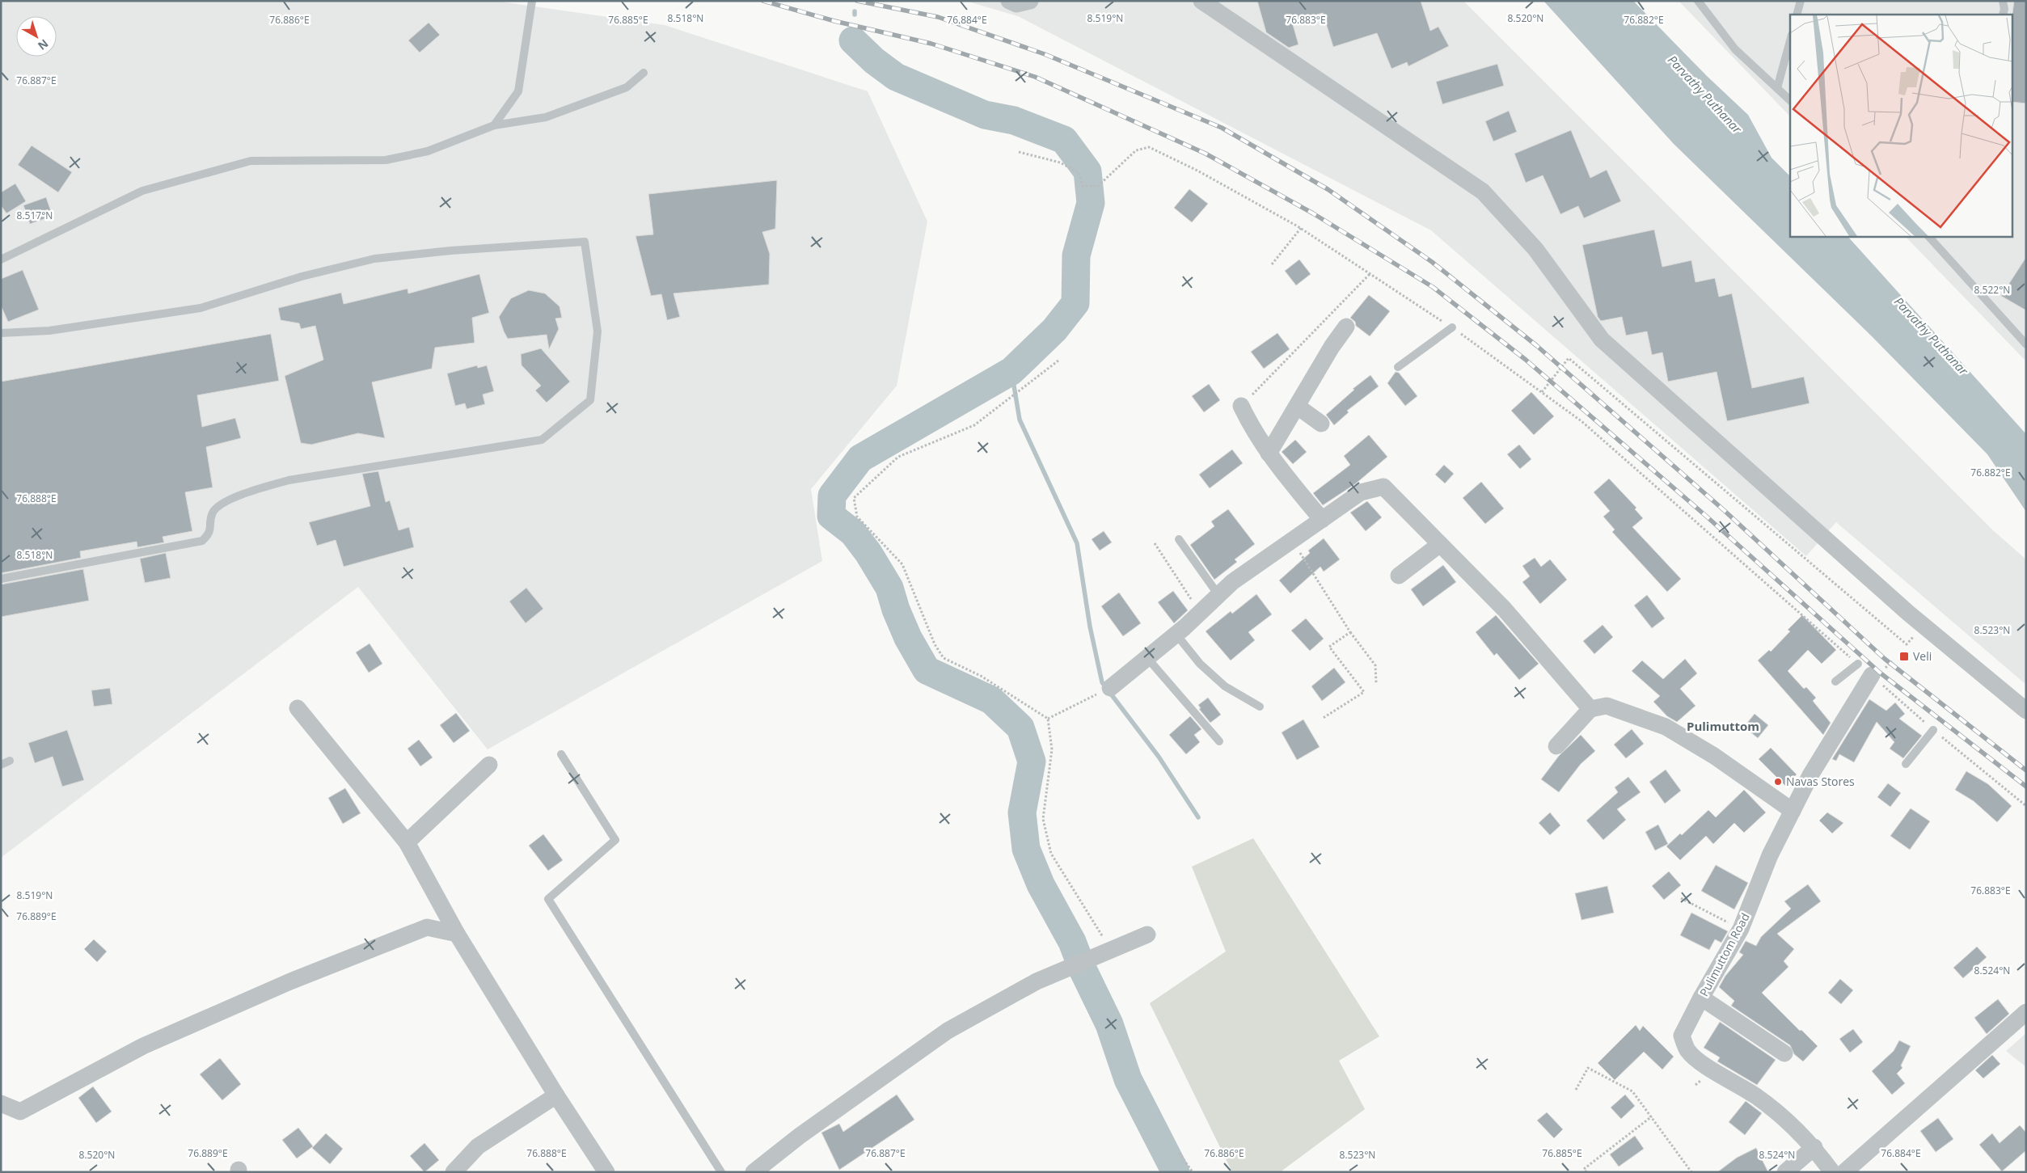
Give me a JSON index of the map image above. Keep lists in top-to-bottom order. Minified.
{"streets":{"street":["Pulimuttom Road"]},"districts":["Pulimuttom"],"water":["Parvathy Puthanar"],"places":{"transit":["Veli"],"other":["Navas Stores"]},"north":"bottom right","coordinates":["8.518°N","8.520°N","8.519°N","76.886°E","76.885°E","76.884°E","76.883°E","76.882°E","76.887°E","8.517°N","8.522°N","76.888°E","8.523°N","76.889°E","8.524°N"]}
